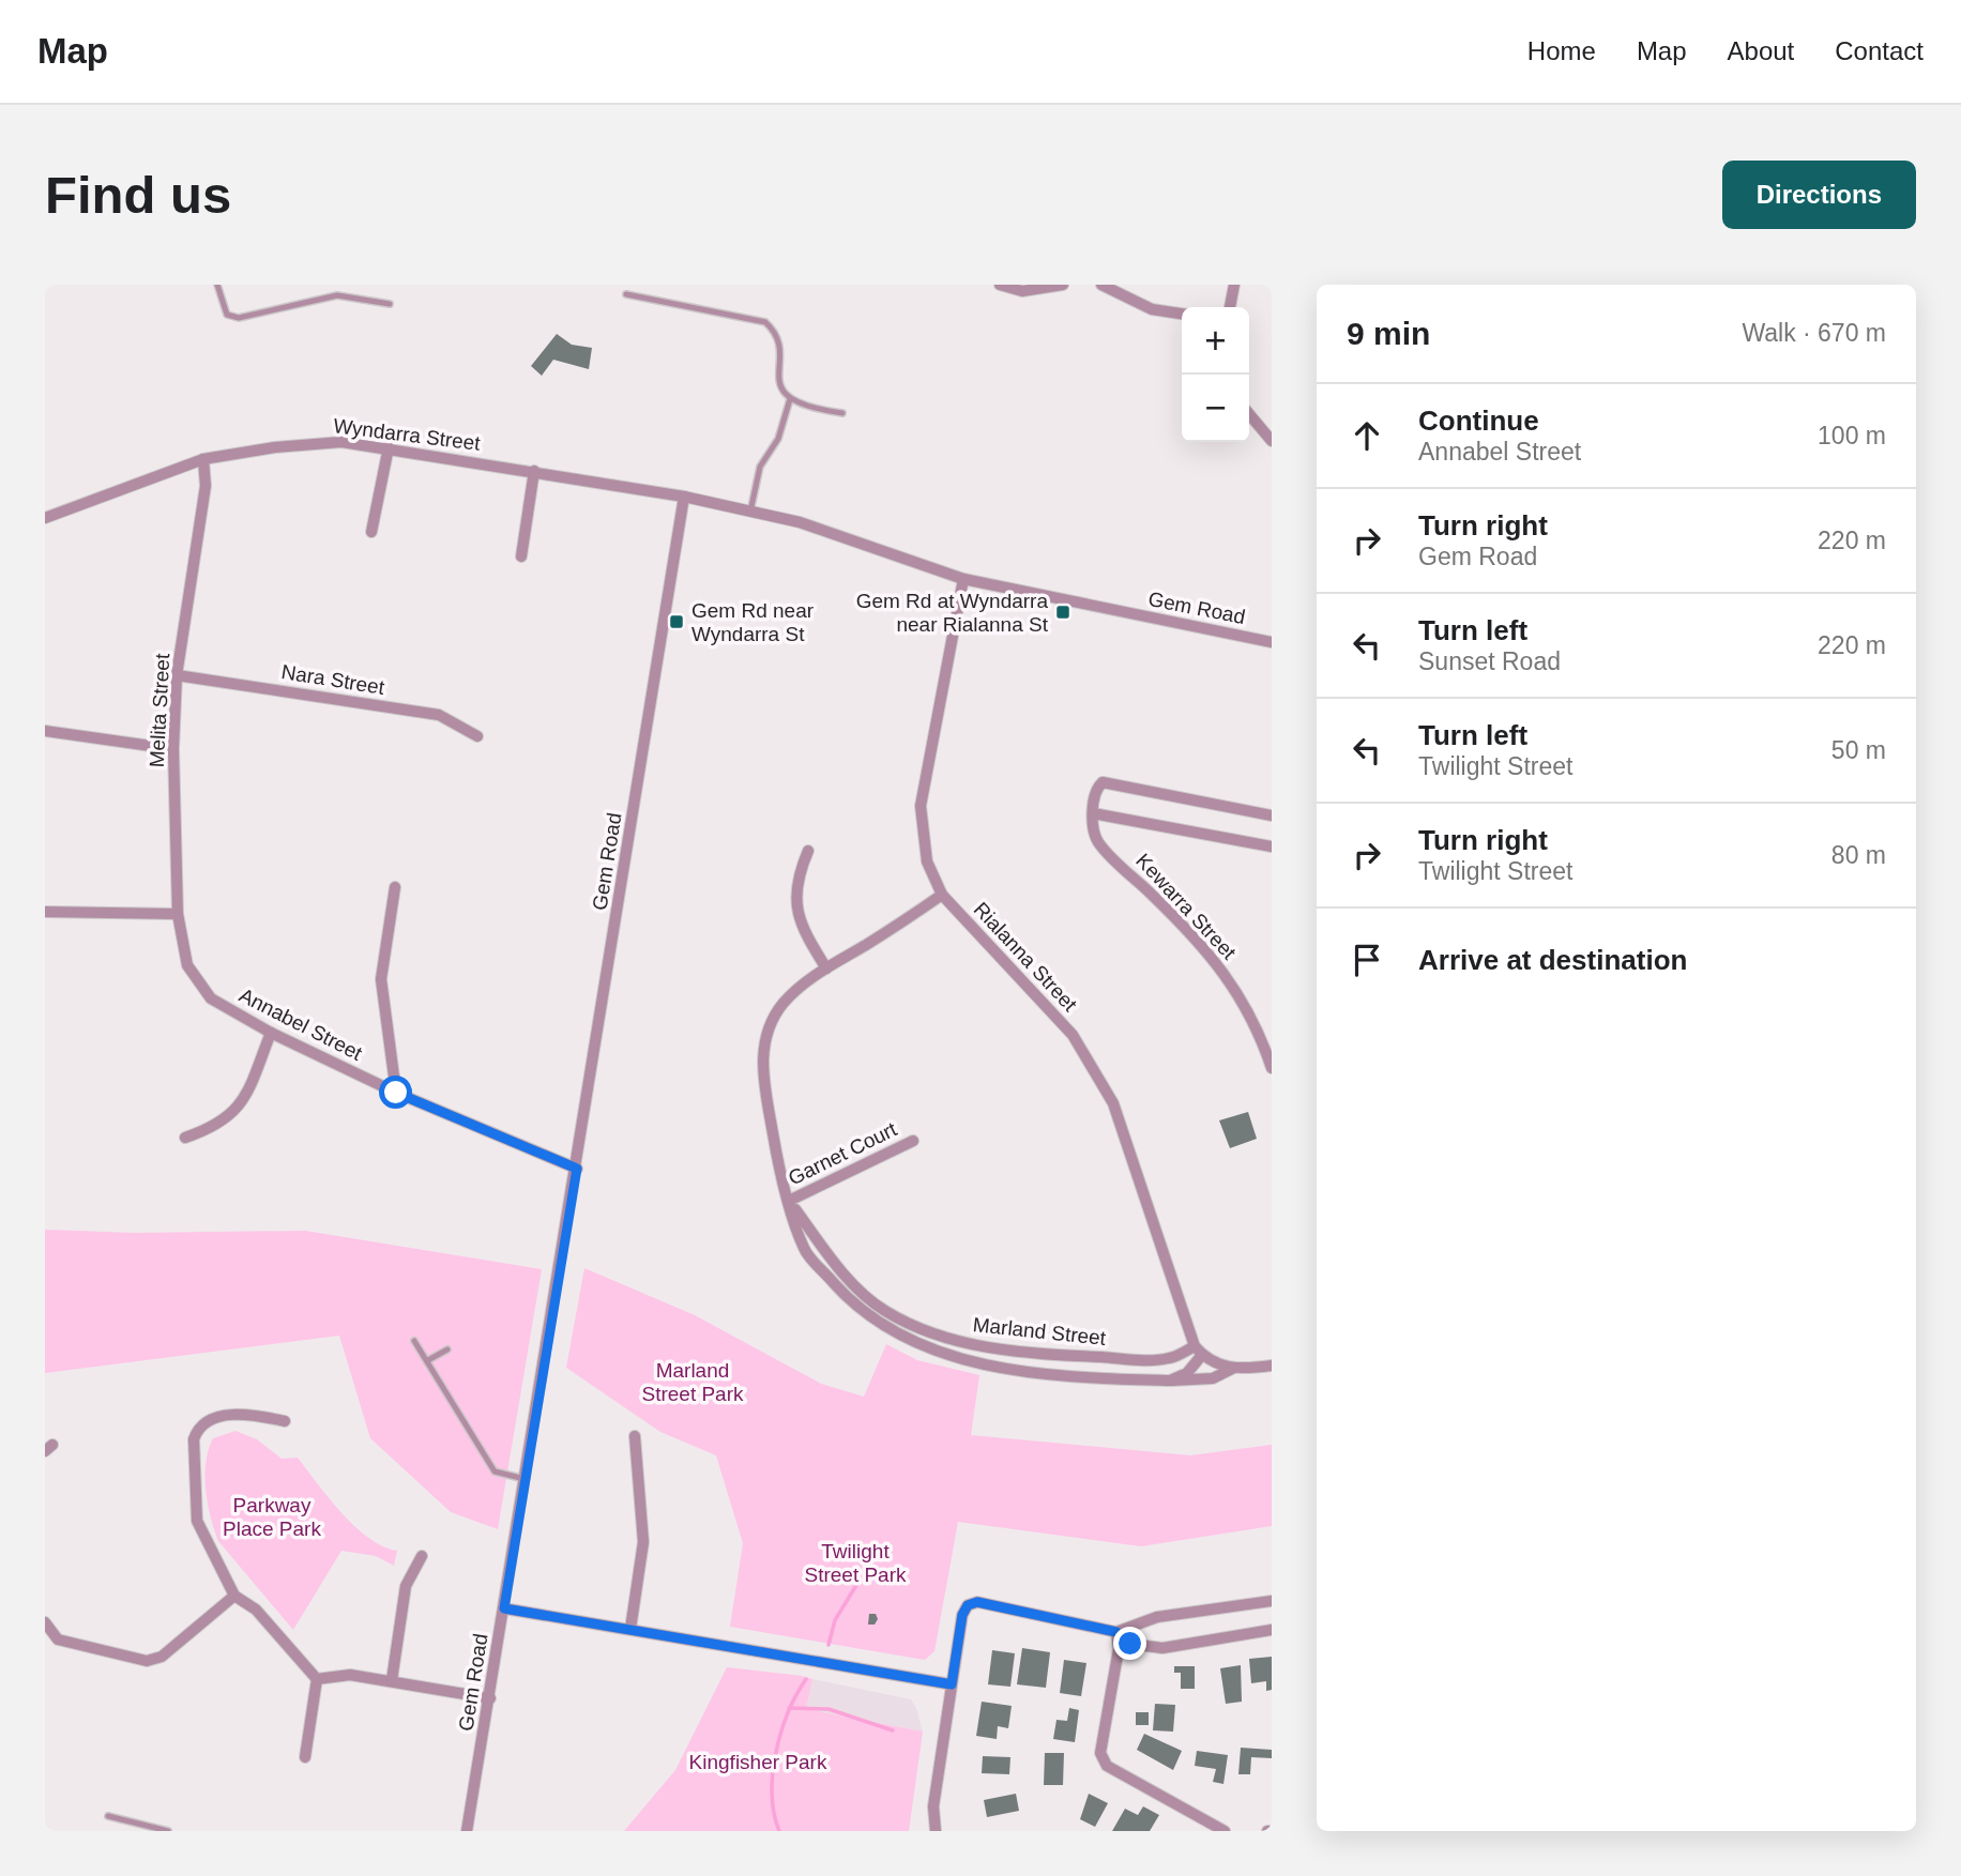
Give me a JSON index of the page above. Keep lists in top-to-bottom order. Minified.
{"streets":{"street":["Wyndarra Street","Gem Road","Nara Street","Melita Street","Kewarra Street","Rialanna Street","Annabel Street","Garnet Court","Marland Street"]},"crossings":[["Wyndarra Street","Gem Road"],["Wyndarra Street","Melita Street"],["Gem Road","Rialanna Street"],["Gem Road","Annabel Street"],["Nara Street","Melita Street"],["Melita Street","Annabel Street"],["Rialanna Street","Marland Street"],["Garnet Court","Marland Street"]],"parks":["Marland Street Park","Parkway Place Park","Twilight Street Park","Kingfisher Park"],"places":{"transit":["Gem Rd at Wyndarra near Rialanna St","Gem Rd near Wyndarra St"]},"page":{"header":"Map","nav":["Home","Map","About","Contact"],"buttons":"Directions","title":"Find us","heading":["9 min","Walk · 670 m"],"map_buttons":["+","−"],"list":[["Continue","Annabel Street","100 m"],["Turn right","Gem Road","220 m"],["Turn left","Sunset Road","220 m"],["Turn left","Twilight Street","50 m"],["Turn right","Twilight Street","80 m"],"Arrive at destination"]}}
